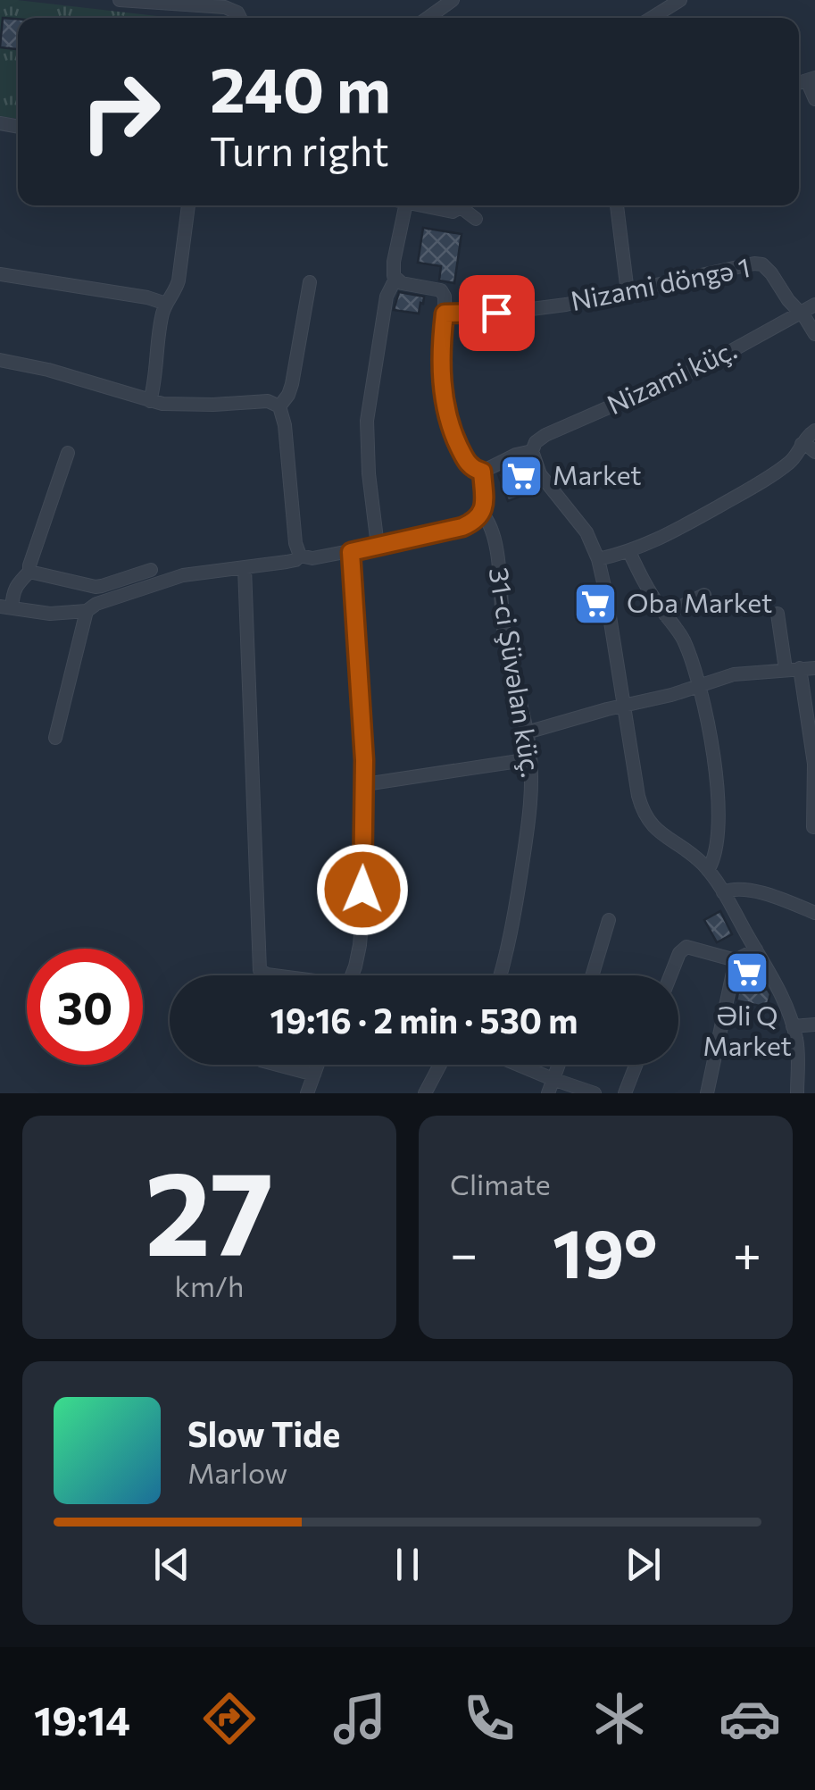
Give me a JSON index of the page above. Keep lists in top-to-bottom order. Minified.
{"streets":{"street":["Nizami döngə 1","Nizami küç.","31-ci Şüvəlan küç."]},"crossings":[["Nizami döngə 1","Nizami küç."]],"places":{"supermarket":["Market","Oba Market","Əli Q Market"]},"page":{"turn":["240 m","Turn right"],"limit":"30","trip":"19:16 · 2 min · 530 m","tile":[["27","km/h"],"Climate"],"heat":["−","19°","+"],"song":["Slow Tide","Marlow"],"tabs":"19:14"}}
